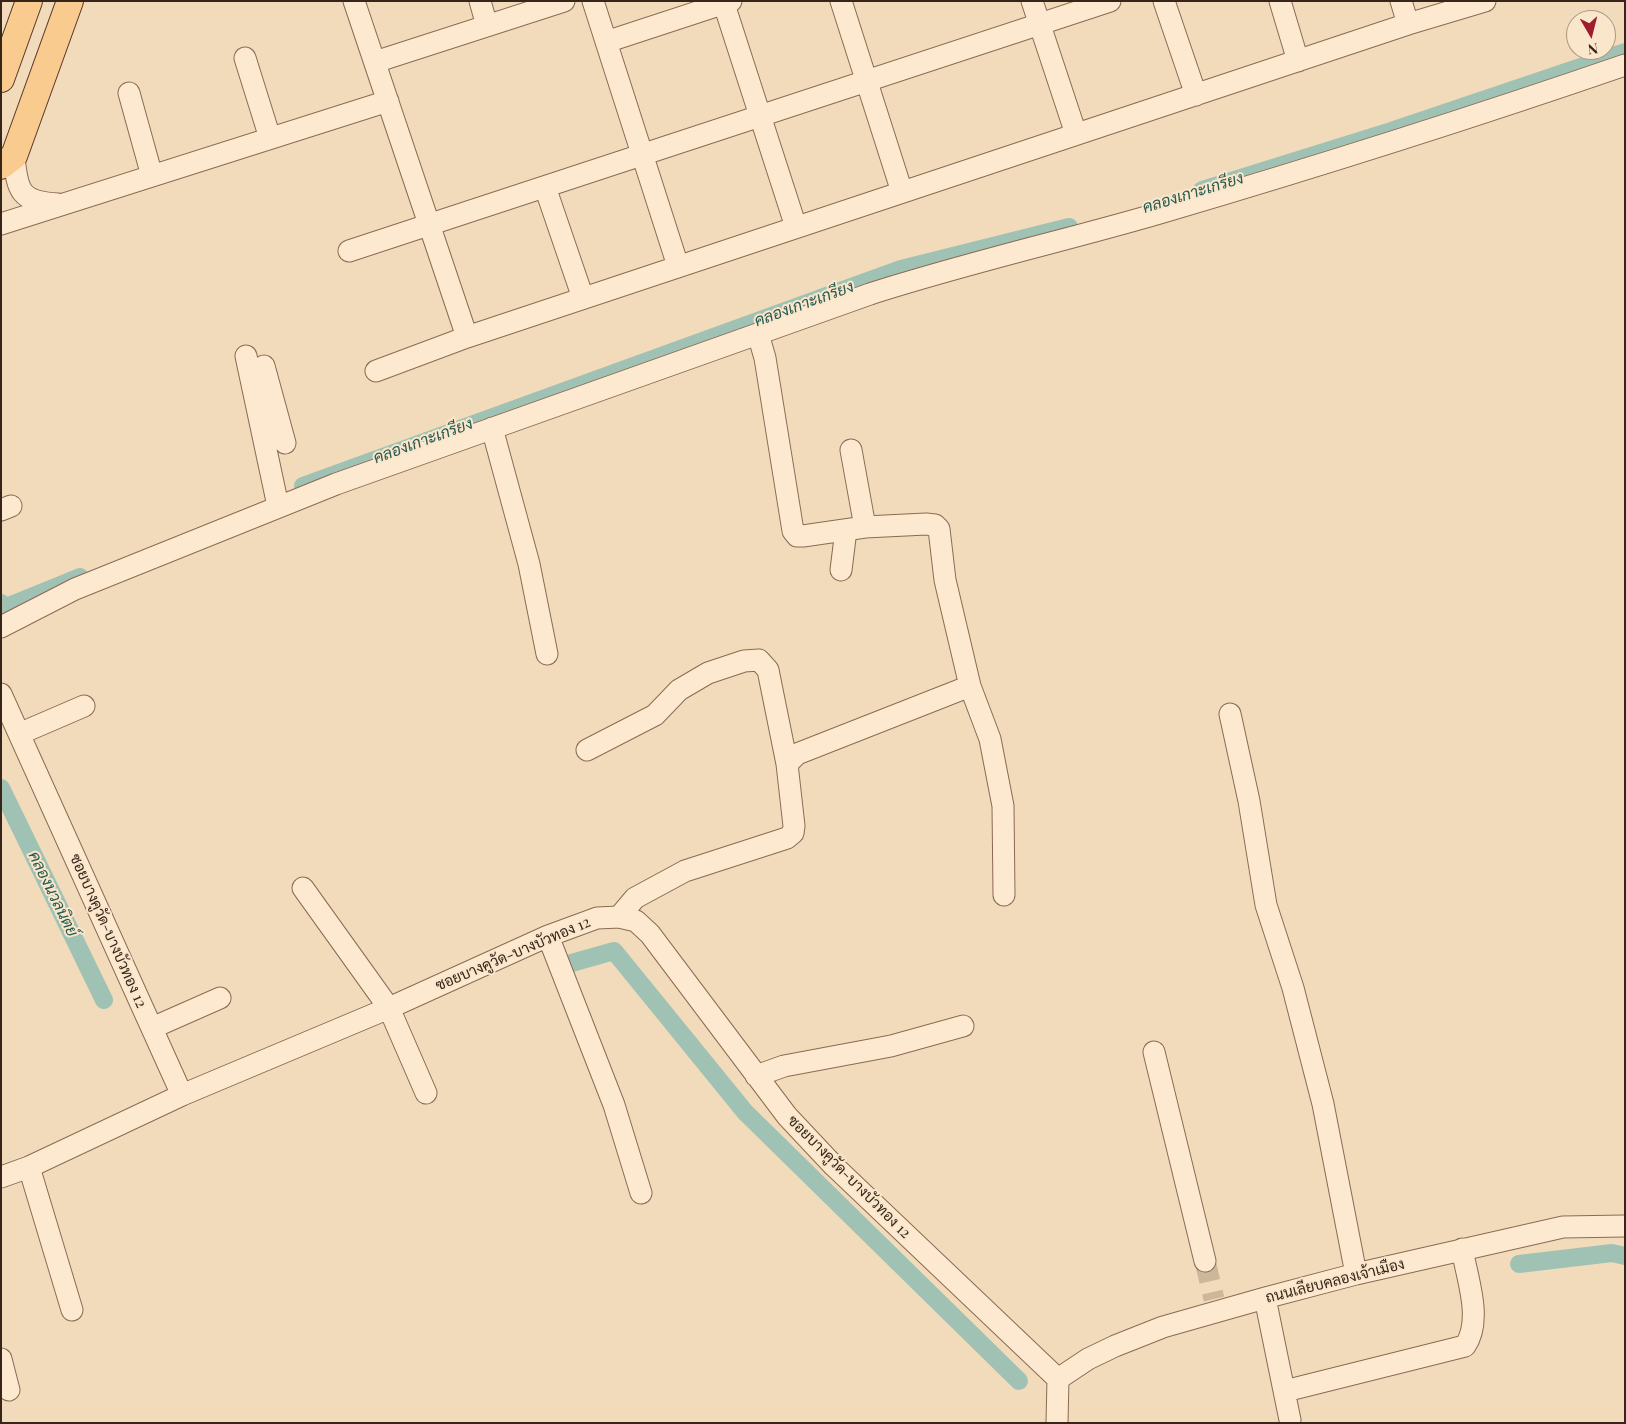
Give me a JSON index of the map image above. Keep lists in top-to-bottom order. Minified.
{"streets":{"street":["ซอยบางคูวัด-บางบัวทอง 12","ถนนเลียบคลองเจ้าเมือง"]},"crossings":[["ซอยบางคูวัด-บางบัวทอง 12","ถนนเลียบคลองเจ้าเมือง"]],"water":["คลองเกาะเกรียง","คลองนวลนิตย์"],"north":"bottom"}
